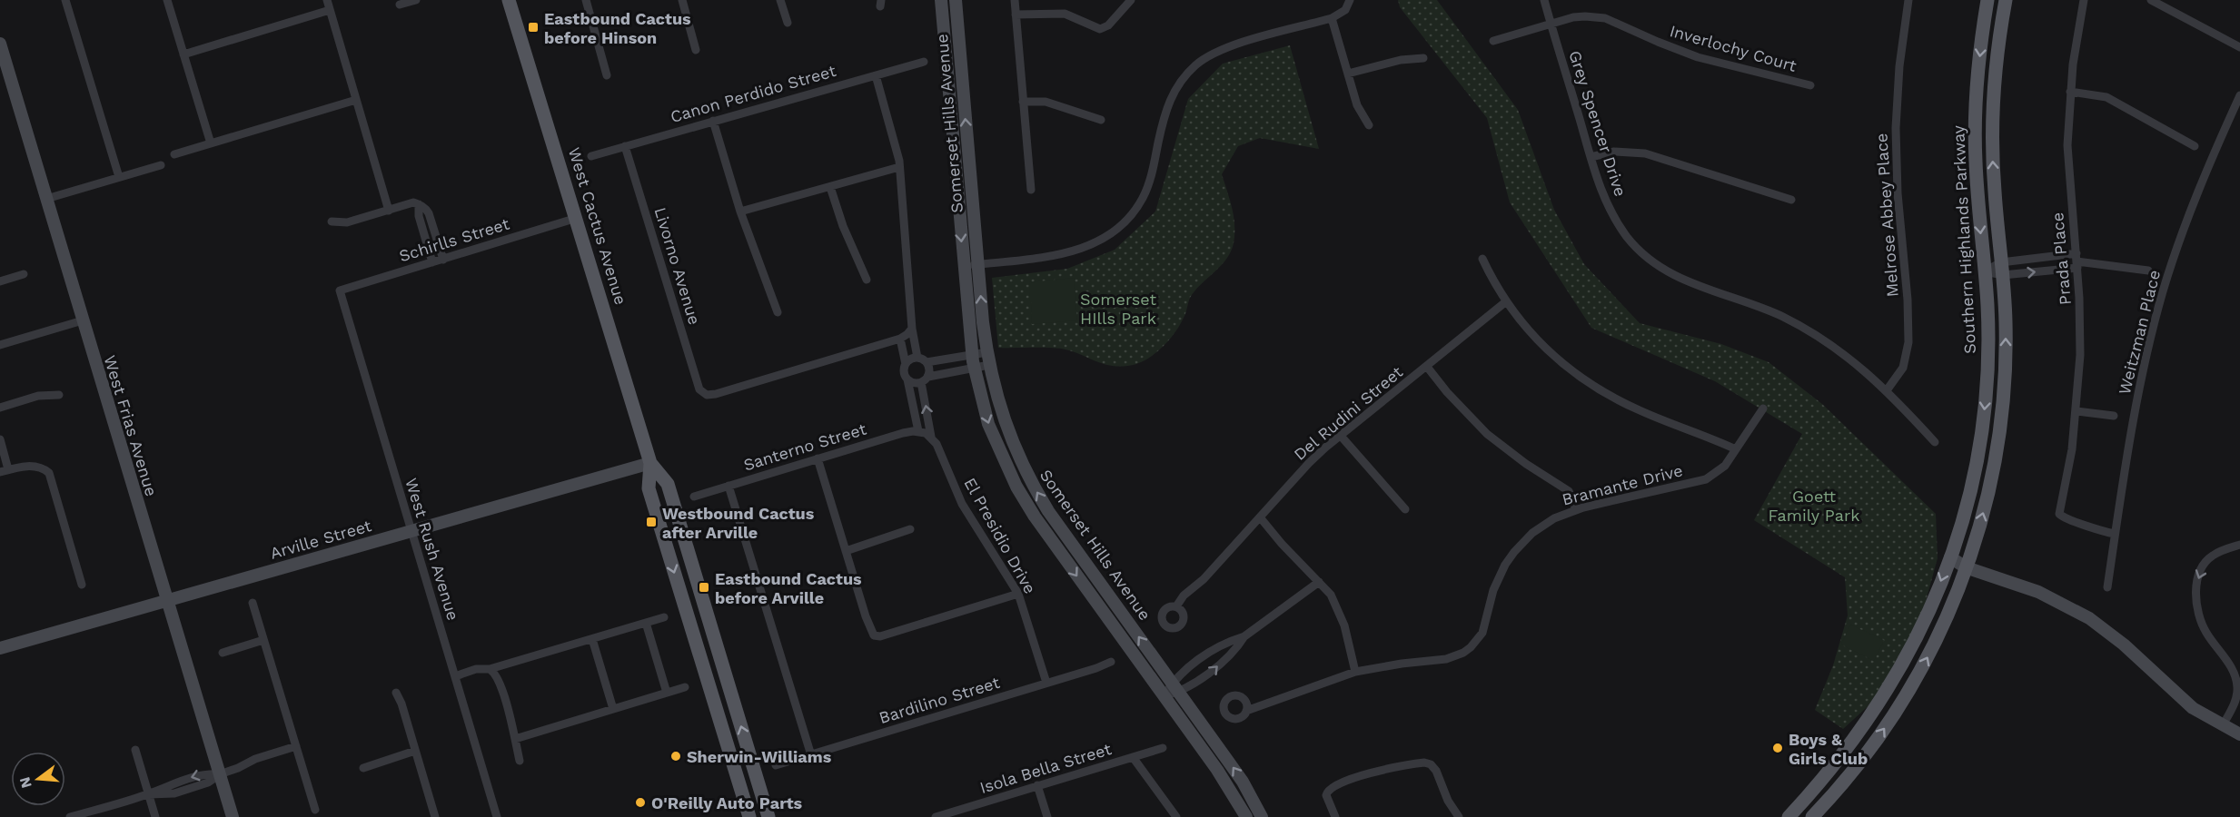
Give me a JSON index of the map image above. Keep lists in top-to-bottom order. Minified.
{"streets":{"main road":["West Cactus Avenue","Southern Highlands Parkway"],"street":["Inverlochy Court","Canon Perdido Street","Somerset Hills Avenue","Grey Spencer Drive","Melrose Abbey Place","Schirlls Street","Prada Place","Livorno Avenue","Weitzman Place","Del Rudini Street","West Frias Avenue","Santerno Street","Bramante Drive","El Presidio Drive","Arville Street","West Rush Avenue","Bardilino Street","Isola Bella Street"]},"crossings":[["Inverlochy Court","Grey Spencer Drive"],["Canon Perdido Street","Livorno Avenue"],["Grey Spencer Drive","Melrose Abbey Place"],["West Cactus Avenue","Schirlls Street"],["West Cactus Avenue","Arville Street"],["Schirlls Street","West Rush Avenue"],["Prada Place","Weitzman Place"],["West Frias Avenue","Arville Street"],["Santerno Street","El Presidio Drive"],["El Presidio Drive","Bardilino Street"],["Arville Street","West Rush Avenue"]],"parks":["Somerset HIlls Park","Goett Family Park"],"places":{"transit":["Eastbound Cactus before Hinson","Westbound Cactus after Arville","Eastbound Cactus before Arville"],"other":["Boys & Girls Club","Sherwin-Williams","O'Reilly Auto Parts"]},"north":"left"}
